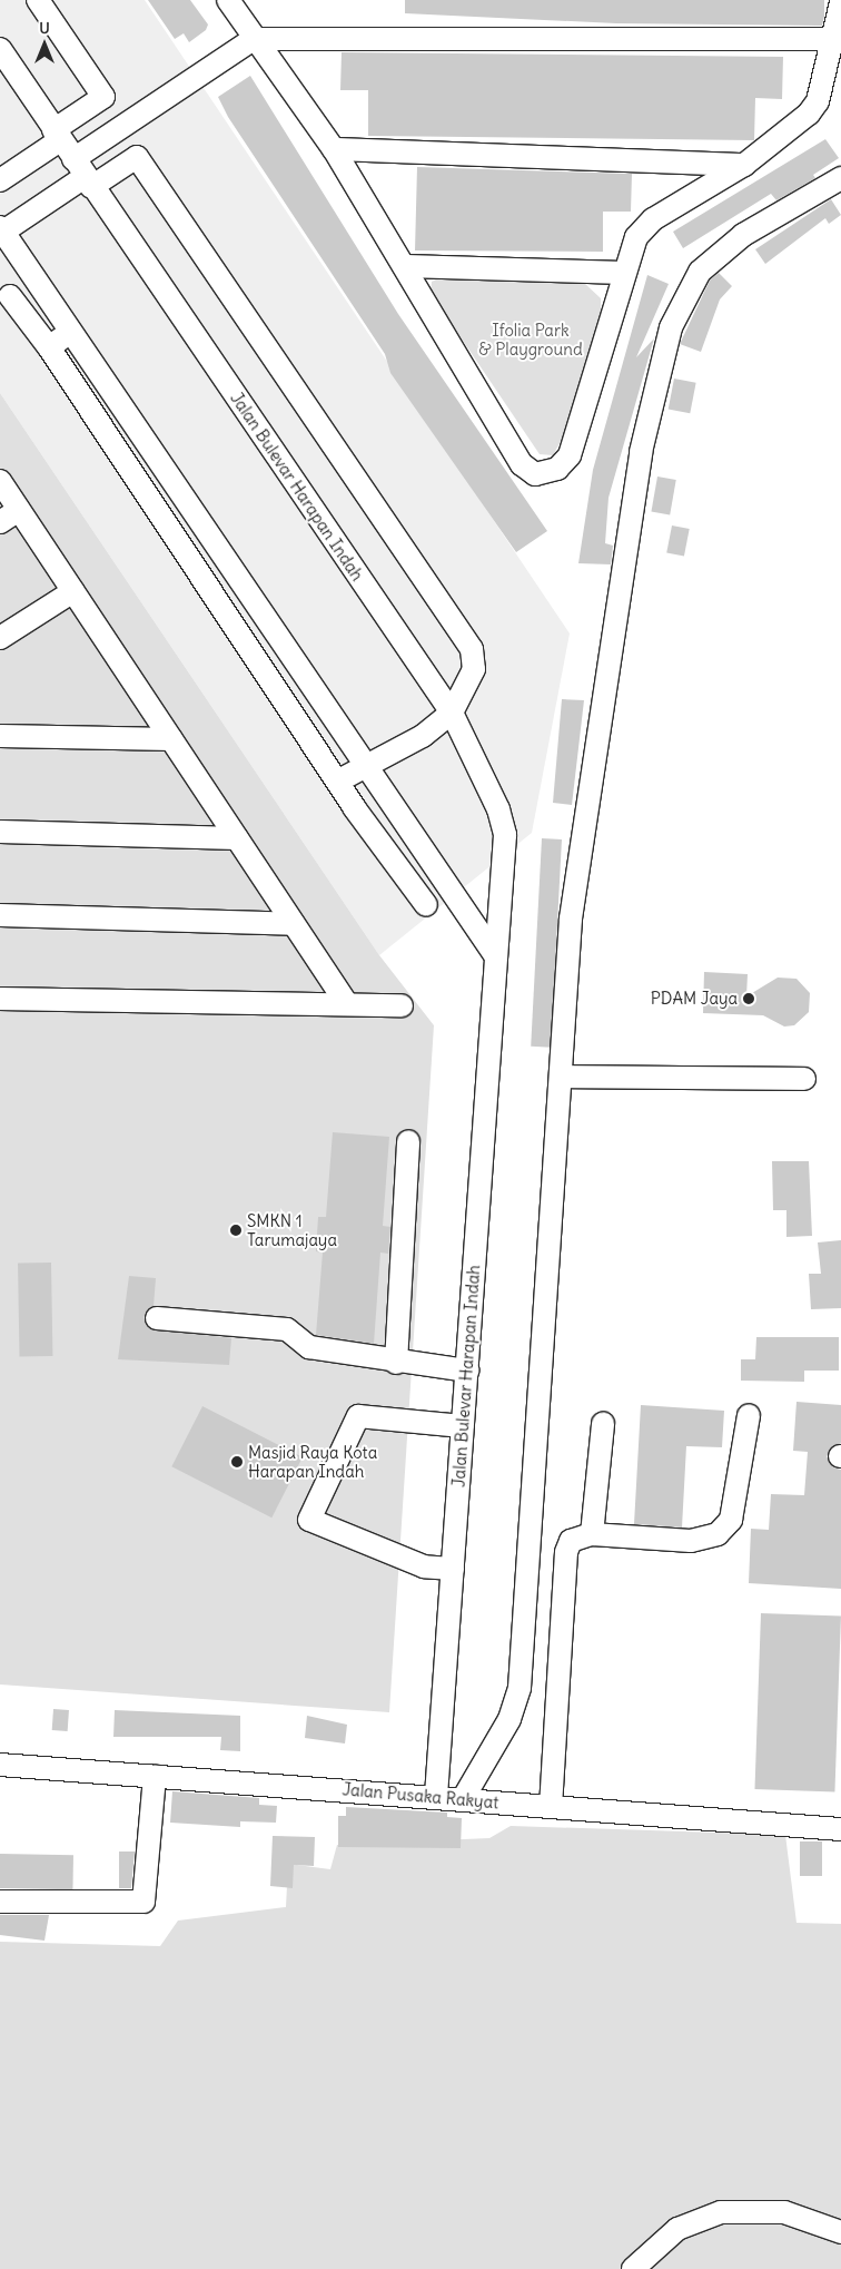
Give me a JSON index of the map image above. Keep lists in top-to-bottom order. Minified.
{"streets":{"street":["Jalan Bulevar Harapan Indah","Jalan Pusaka Rakyat"]},"crossings":[["Jalan Bulevar Harapan Indah","Jalan Pusaka Rakyat"]],"parks":["Ifolia Park & Playground"],"places":["PDAM Jaya","SMKN 1 Tarumajaya","Masjid Raya Kota Harapan Indah"],"north":"top"}
